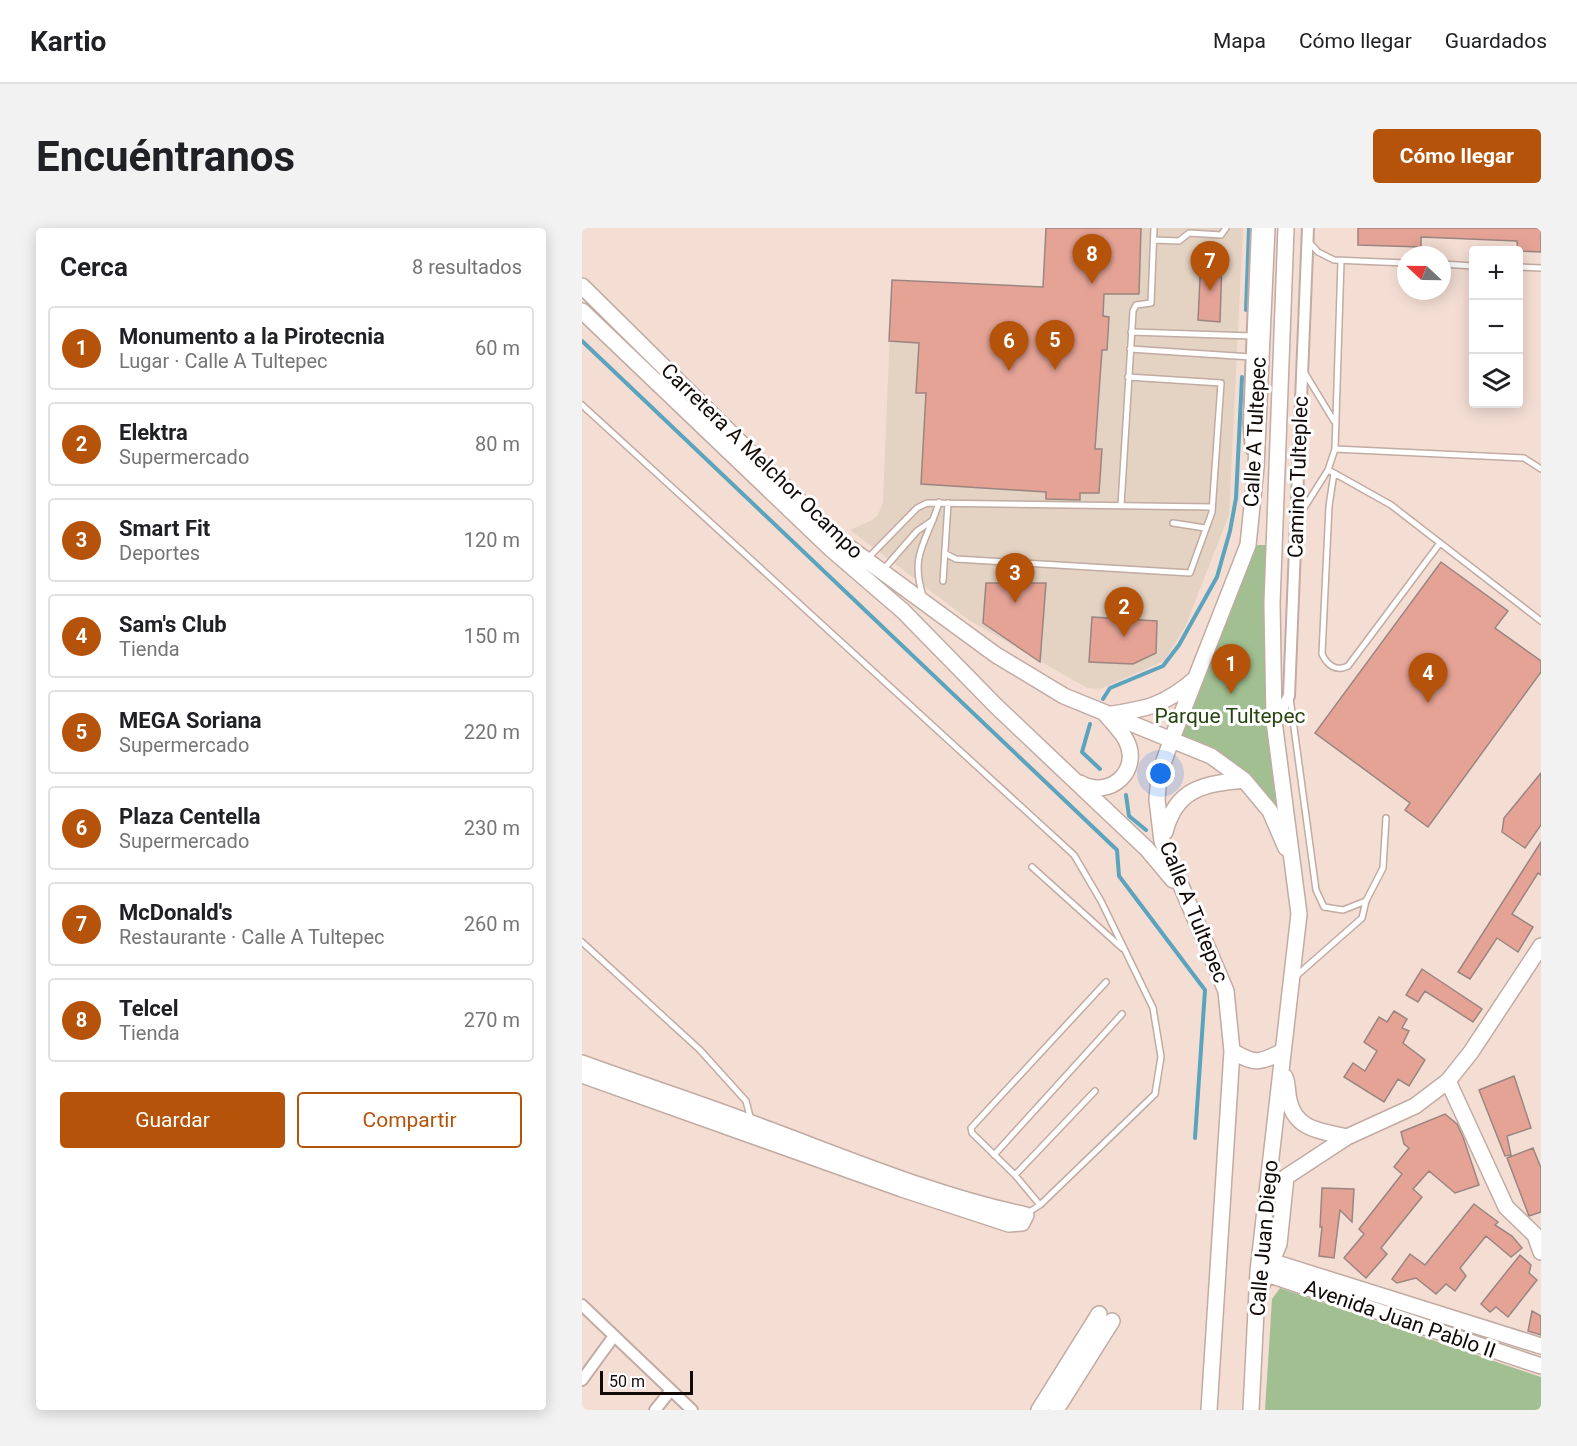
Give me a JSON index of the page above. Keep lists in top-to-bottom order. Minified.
{"streets":{"main road":["Calle A Tultepec","Carretera A Melchor Ocampo","Calle Juan Diego","Avenida Juan Pablo II"],"street":["Camino Tulteplec"]},"crossings":[["Calle A Tultepec","Carretera A Melchor Ocampo"],["Calle A Tultepec","Camino Tulteplec"],["Calle A Tultepec","Calle Juan Diego"],["Calle Juan Diego","Avenida Juan Pablo II"]],"parks":["Parque Tultepec"],"scale_bar":"50 m","north":"left","page":{"header":"Kartio","nav":["Mapa","Cómo llegar","Guardados"],"buttons":["Cómo llegar",["Guardar","Compartir"]],"title":"Encuéntranos","heading":["Cerca","8 resultados"],"pins":["8","7","5","6","3","2","1","4"],"map_buttons":["+","−"],"list":[{"mark":"1","name":"Monumento a la Pirotecnia","note":"Lugar · Calle A Tultepec","value":"60 m"},{"mark":"2","name":"Elektra","note":"Supermercado","value":"80 m"},{"mark":"3","name":"Smart Fit","note":"Deportes","value":"120 m"},{"mark":"4","name":"Sam's Club","note":"Tienda","value":"150 m"},{"mark":"5","name":"MEGA Soriana","note":"Supermercado","value":"220 m"},{"mark":"6","name":"Plaza Centella","note":"Supermercado","value":"230 m"},{"mark":"7","name":"McDonald's","note":"Restaurante · Calle A Tultepec","value":"260 m"},{"mark":"8","name":"Telcel","note":"Tienda","value":"270 m"}],"scale":"50 m"}}
